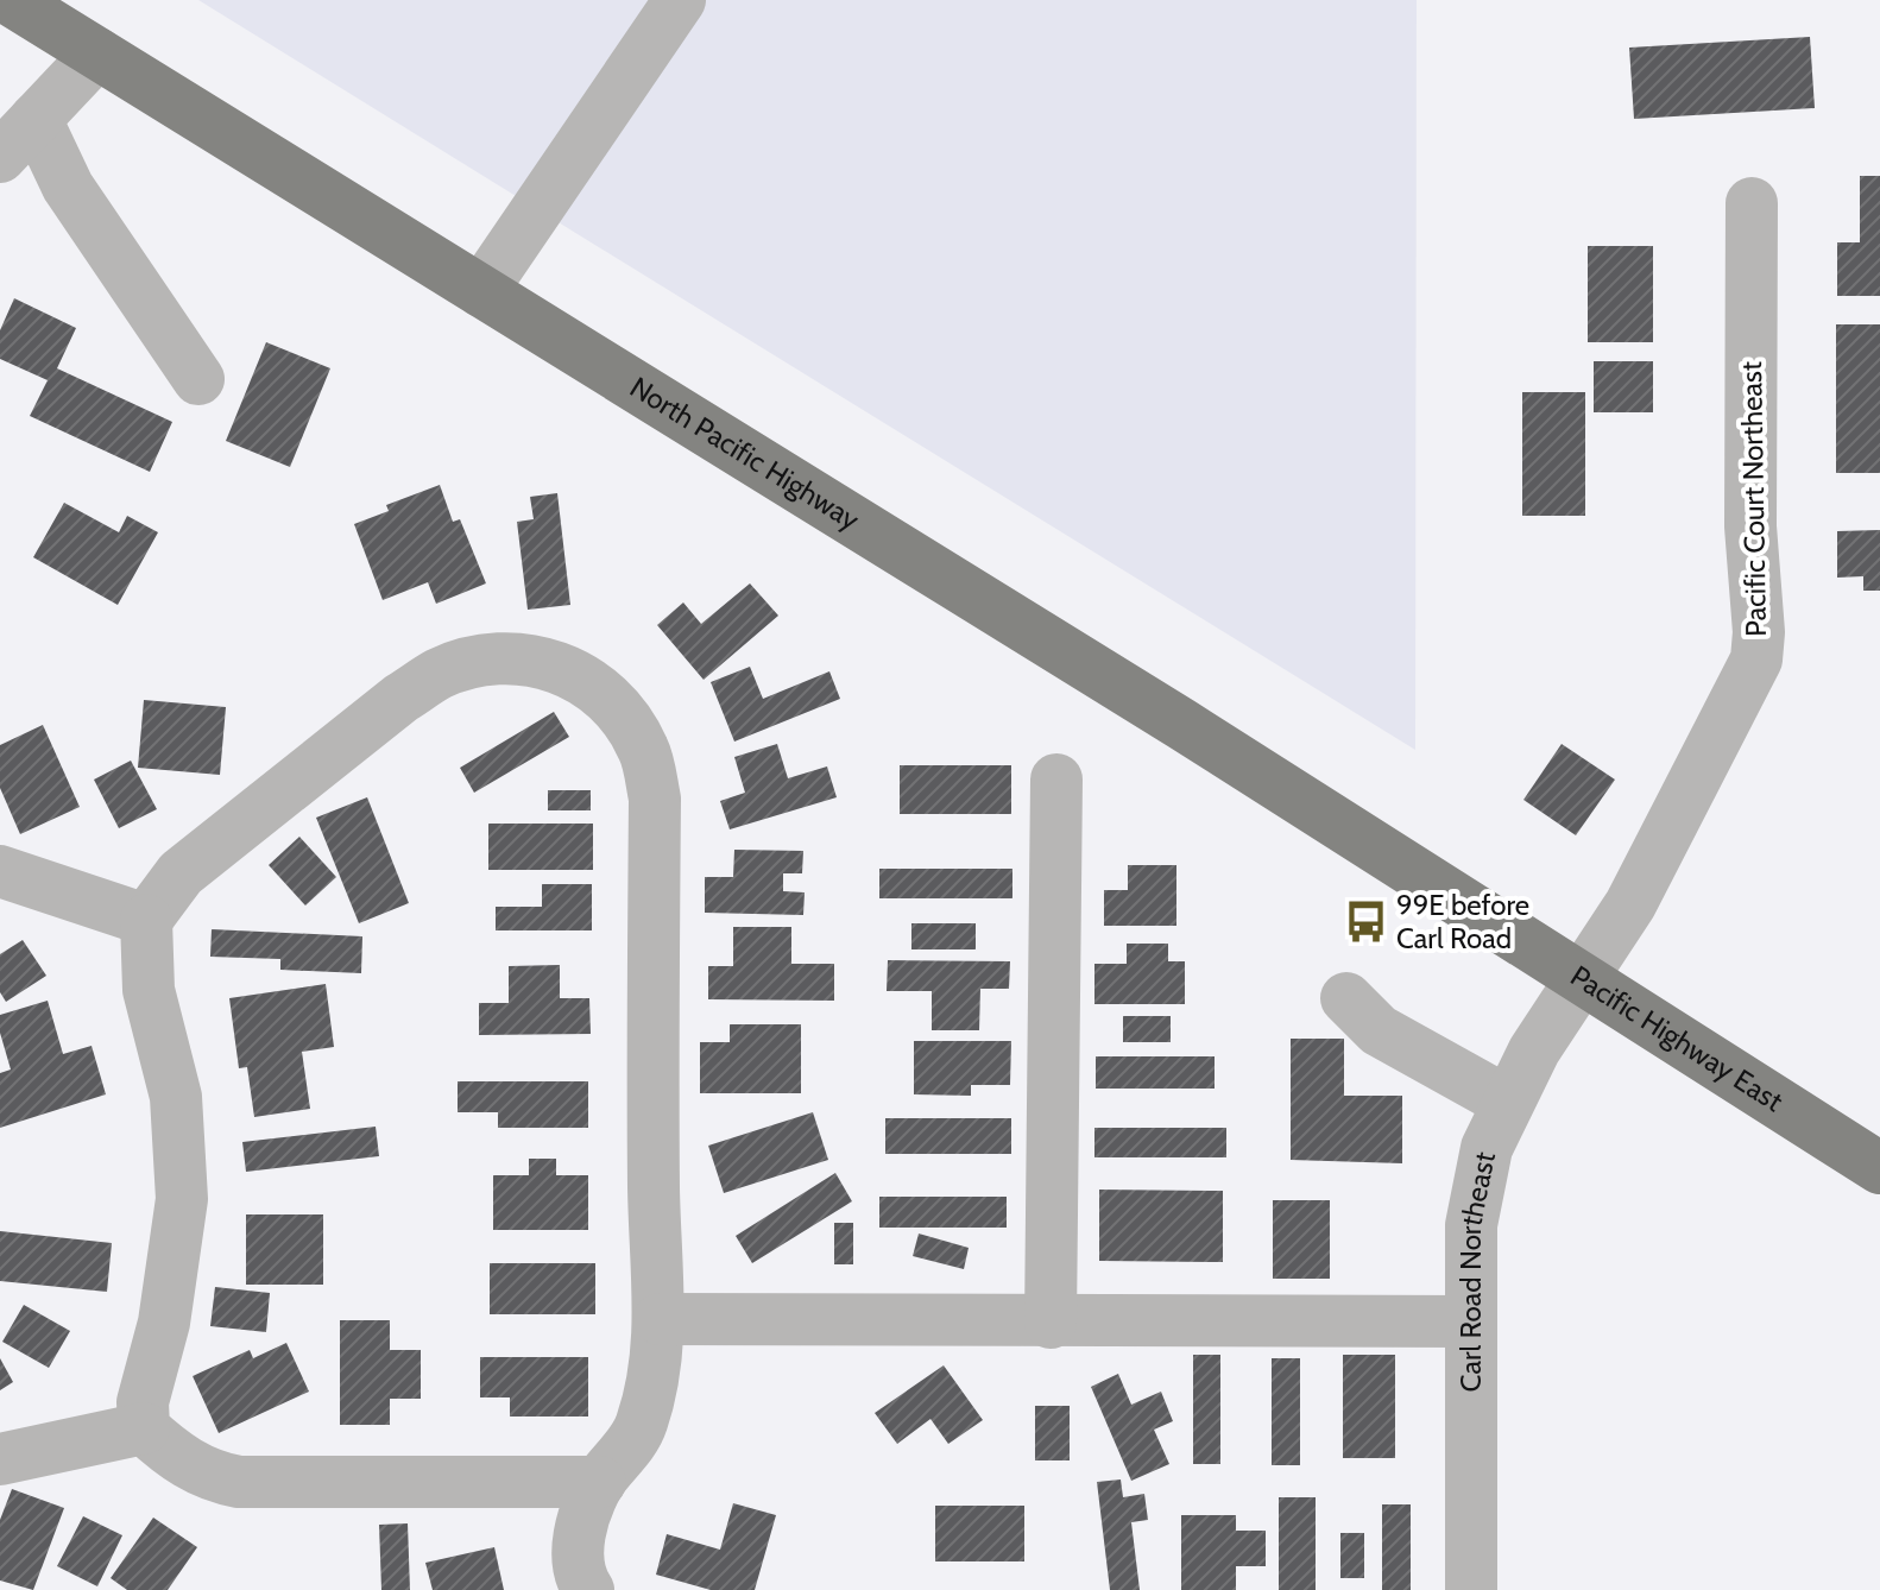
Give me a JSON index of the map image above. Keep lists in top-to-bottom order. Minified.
{"streets":{"main road":["North Pacific Highway","Pacific Highway East"],"street":["Pacific Court Northeast","Carl Road Northeast"]},"crossings":[["North Pacific Highway","Pacific Highway East"],["Pacific Court Northeast","Pacific Highway East"],["Pacific Court Northeast","Carl Road Northeast"],["Pacific Highway East","Carl Road Northeast"]],"places":{"bus stop":["99E before Carl Road"]}}
